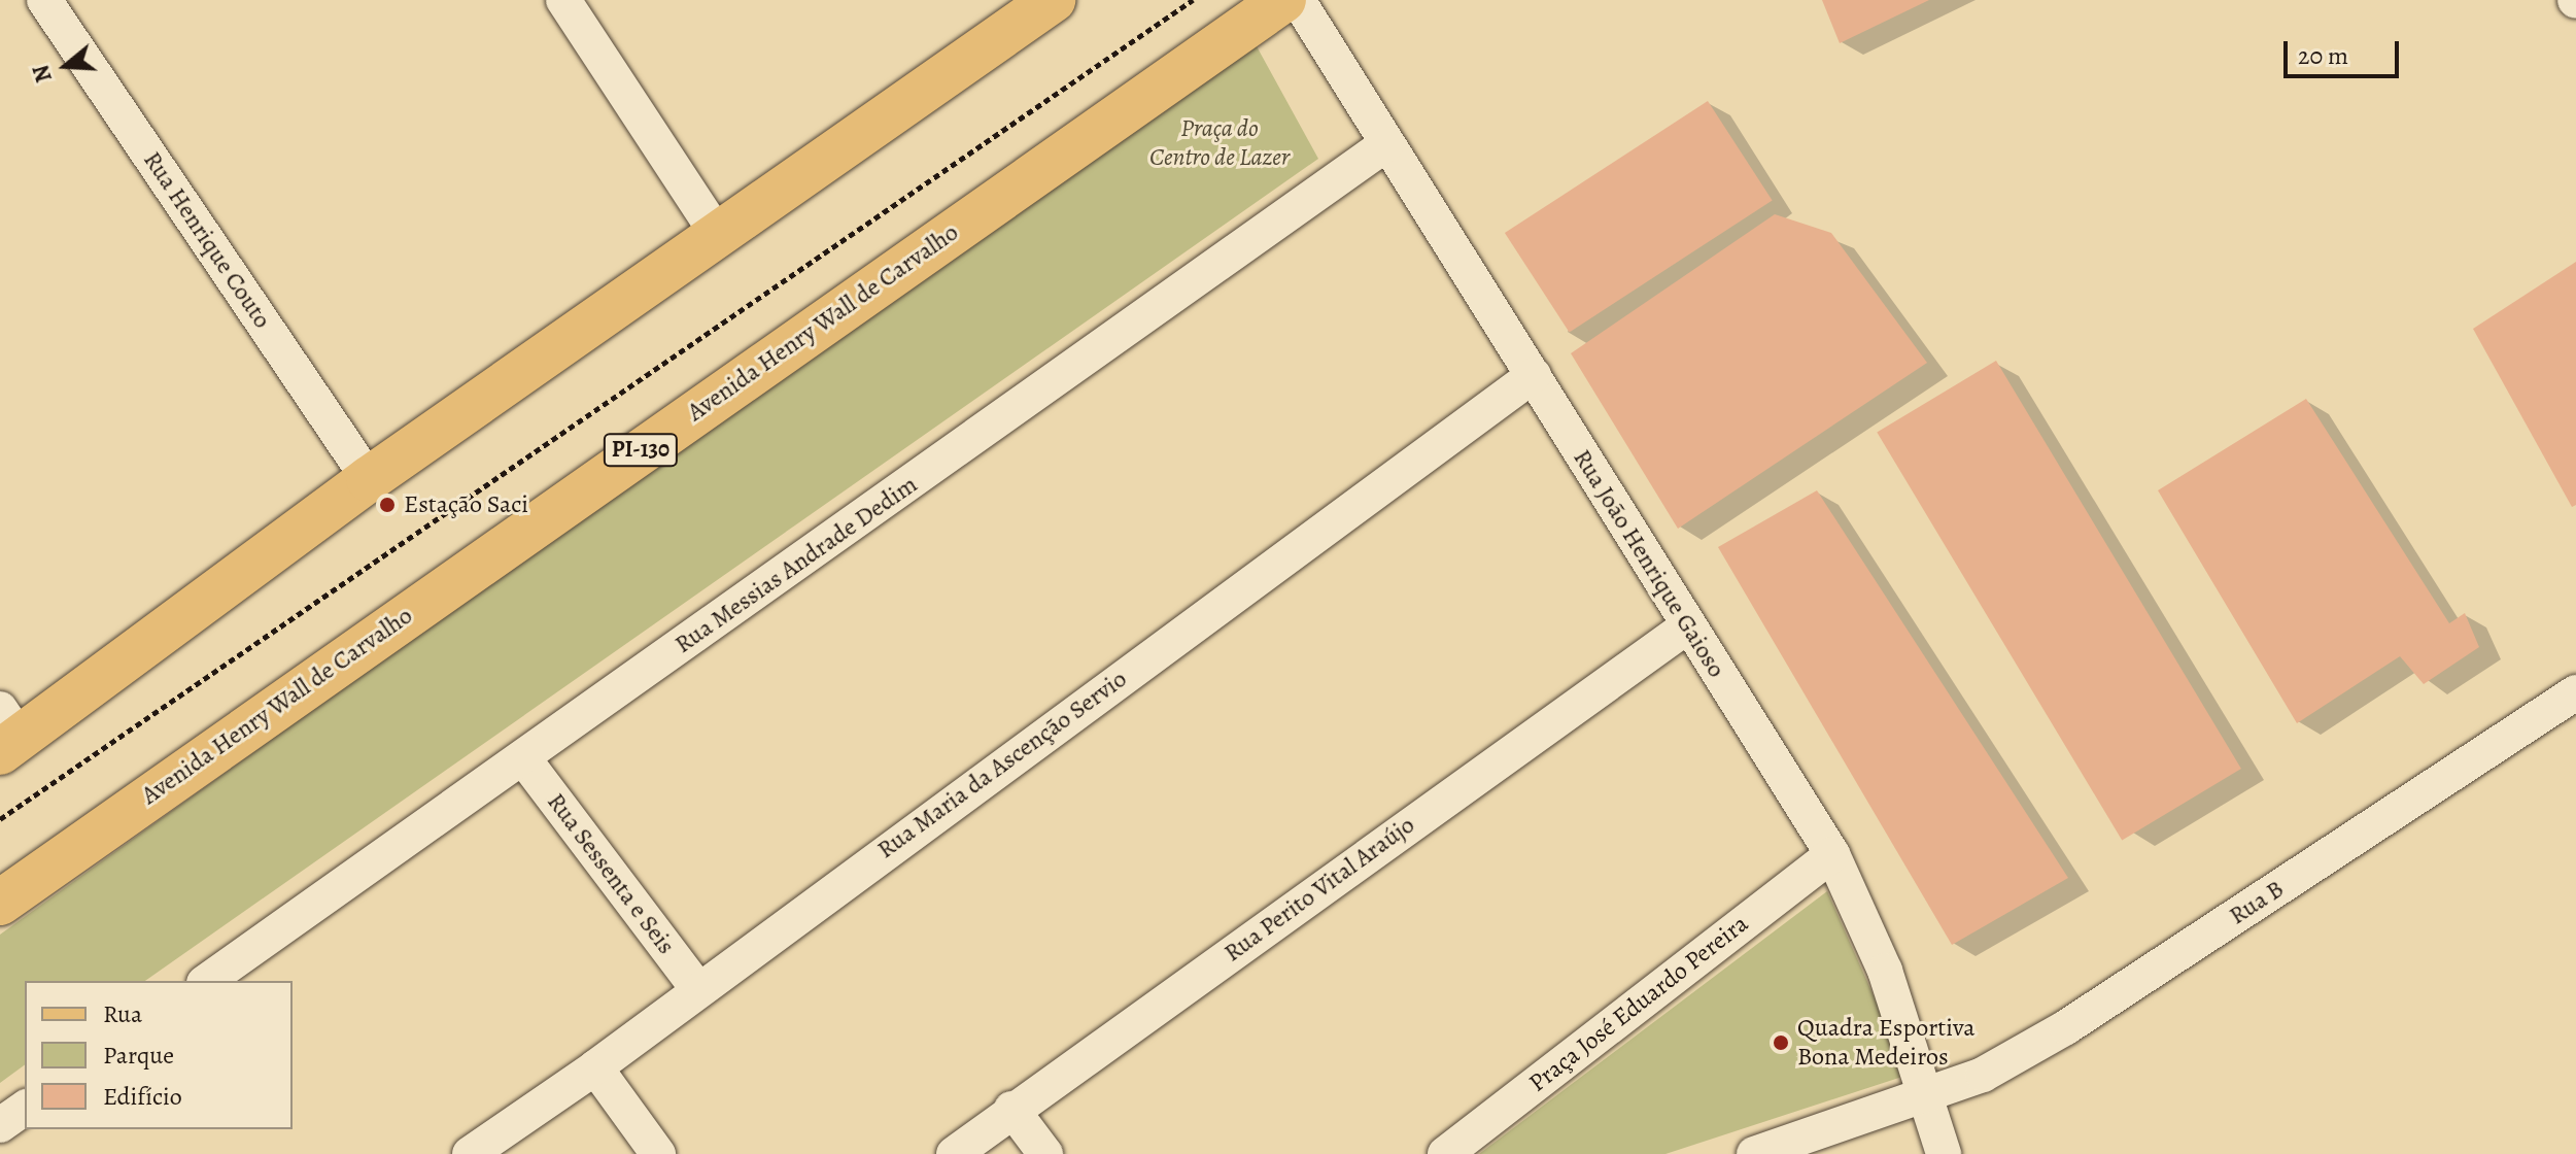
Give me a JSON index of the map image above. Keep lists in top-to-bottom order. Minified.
{"streets":{"main road":["Avenida Henry Wall de Carvalho","PI-130"],"street":["Rua Henrique Couto","Rua João Henrique Gaioso","Rua Messias Andrade Dedim","Rua Maria da Ascenção Servio","Rua Sessenta e Seis","Rua Perito Vital Araújo","Rua B","Praça José Eduardo Pereira"]},"crossings":[["Rua João Henrique Gaioso","Rua Messias Andrade Dedim"],["Rua João Henrique Gaioso","Rua Maria da Ascenção Servio"],["Rua João Henrique Gaioso","Rua Perito Vital Araújo"],["Rua João Henrique Gaioso","Rua B"],["Rua João Henrique Gaioso","Praça José Eduardo Pereira"],["Rua Messias Andrade Dedim","Rua Sessenta e Seis"],["Rua Maria da Ascenção Servio","Rua Sessenta e Seis"]],"parks":["Praça do Centro de Lazer"],"places":["Estação Saci","Quadra Esportiva Bona Medeiros"],"legend":["Rua","Parque","Edifício"],"scale_bar":"20 m","north":"left"}
